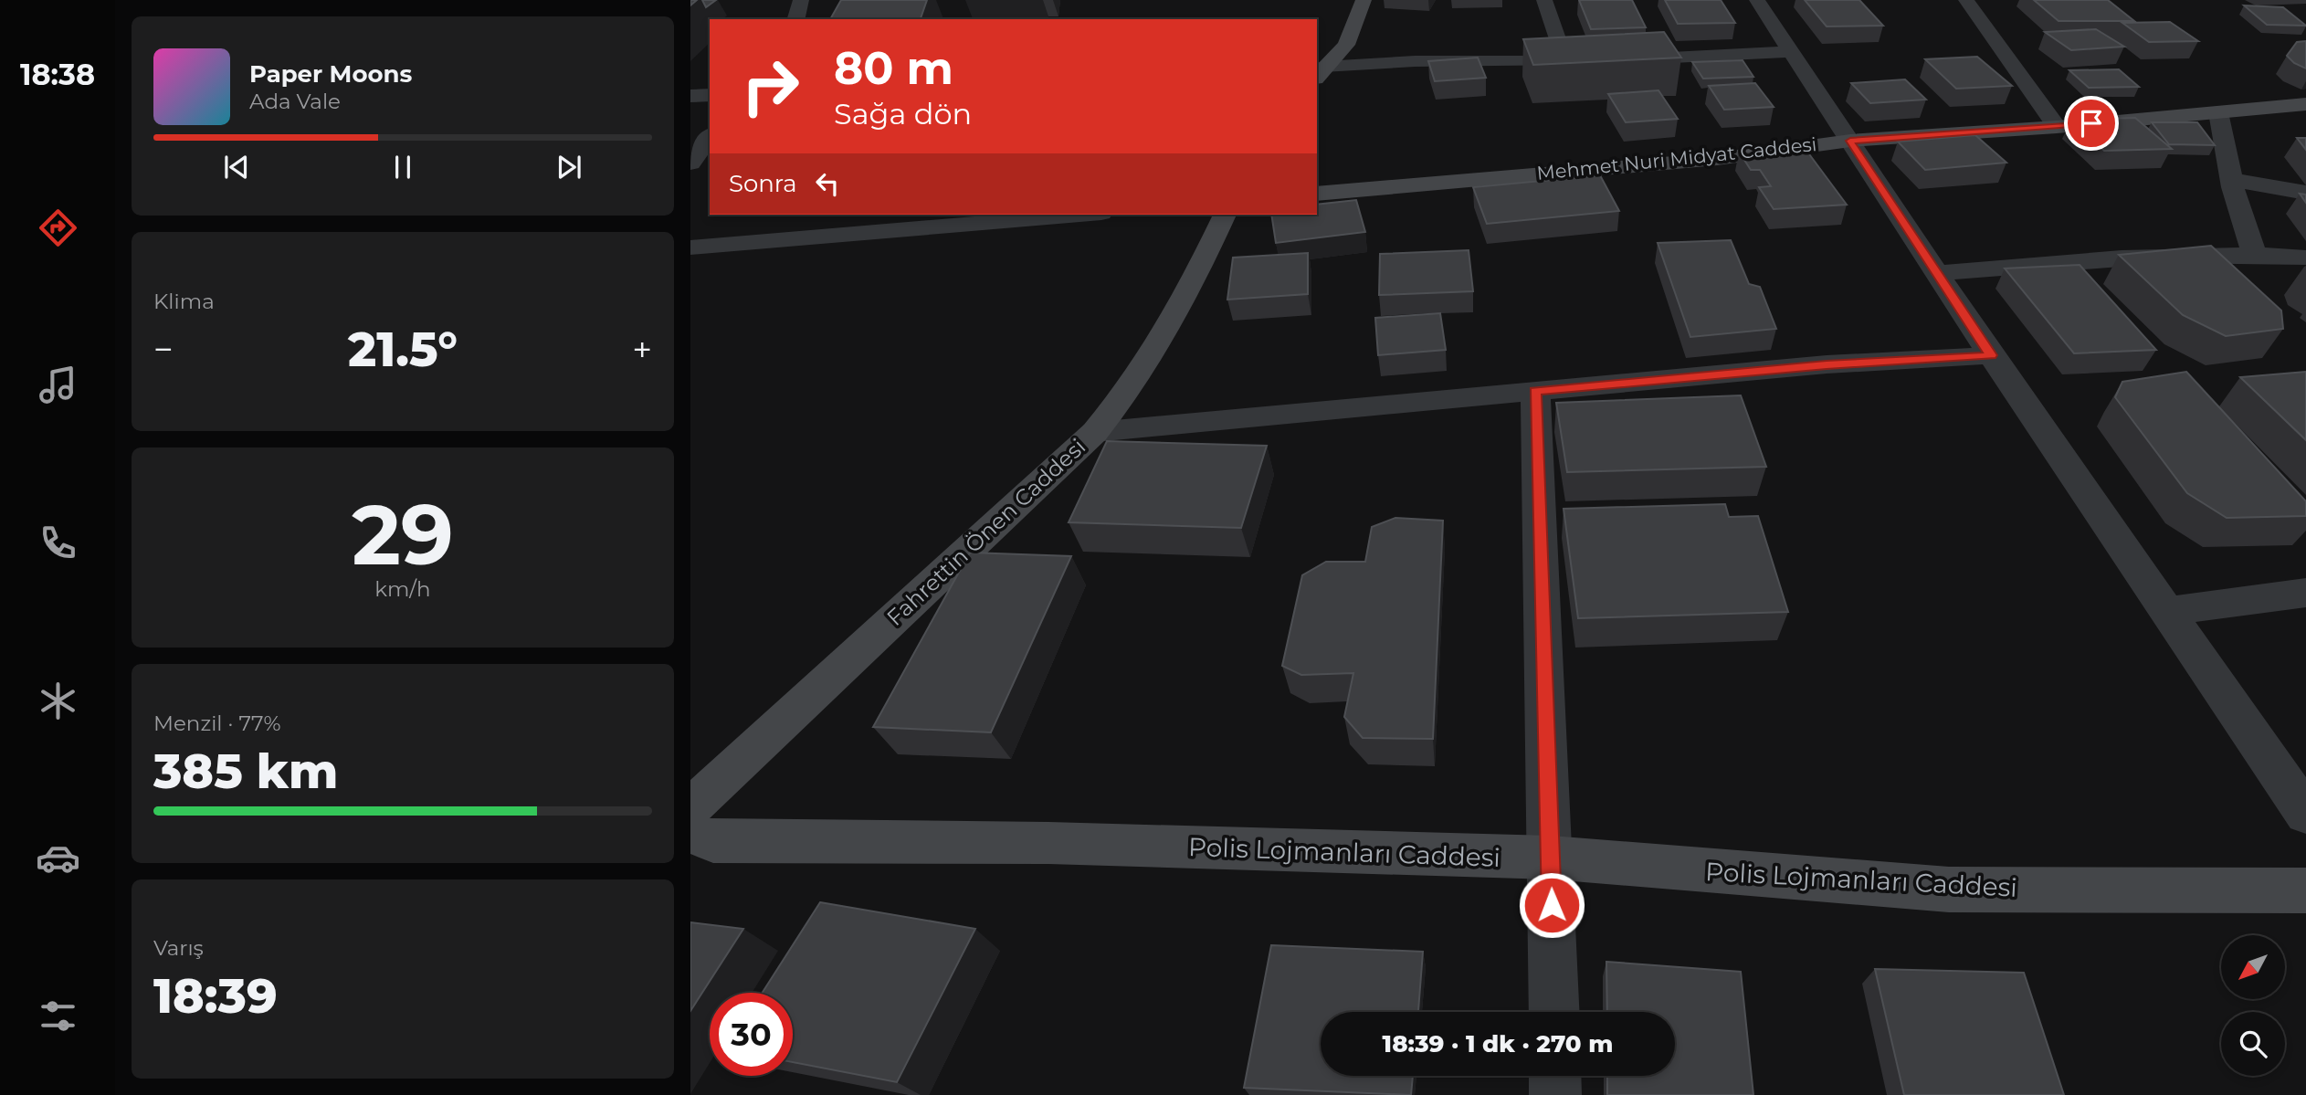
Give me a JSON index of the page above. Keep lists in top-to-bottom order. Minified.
{"streets":{"street":["Mehmet Nuri Midyat Caddesi","Fahrettin Önen Caddesi","Polis Lojmanları Caddesi"]},"north":"bottom left","page":{"tabs":"18:38","turn":["80 m","Sağa dön"],"song":["Paper Moons","Ada Vale"],"then":"Sonra","tile":["Klima",["29","km/h"],["Menzil · 77%","385 km"],["Varış","18:39"]],"heat":["−","21.5°","+"],"limit":"30","trip":"18:39 · 1 dk · 270 m"}}
